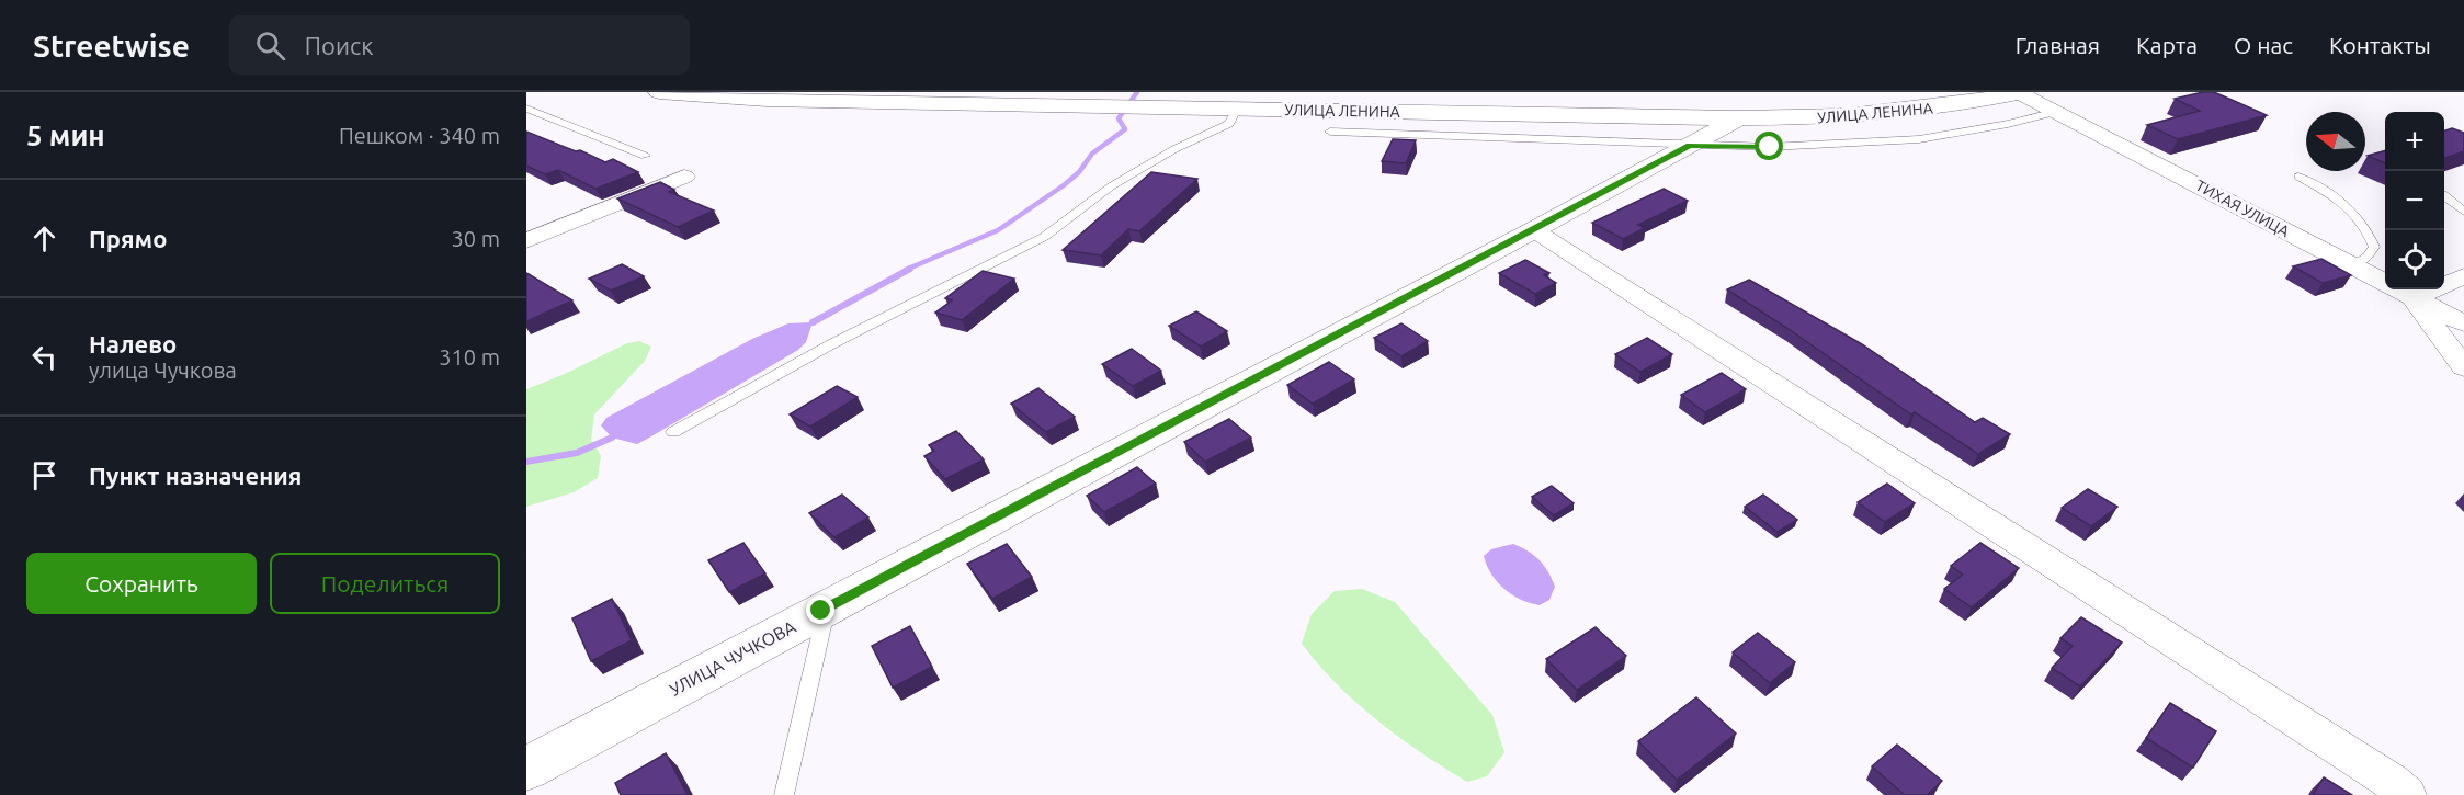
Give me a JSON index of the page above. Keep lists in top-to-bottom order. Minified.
{"streets":{"main road":["УЛИЦА ЛЕНИНА","УЛИЦА ЧУЧКОВА"],"street":["ТИХАЯ УЛИЦА"]},"crossings":[["УЛИЦА ЛЕНИНА","ТИХАЯ УЛИЦА"],["УЛИЦА ЛЕНИНА","УЛИЦА ЧУЧКОВА"]],"north":"left","page":{"header":"Streetwise","search":"Поиск","nav":["Главная","Карта","О нас","Контакты"],"heading":["5 мин","Пешком · 340 m"],"map_buttons":["+","−"],"list":[["Прямо","30 m"],["Налево","улица Чучкова","310 m"],"Пункт назначения"],"buttons":["Сохранить","Поделиться"]}}
